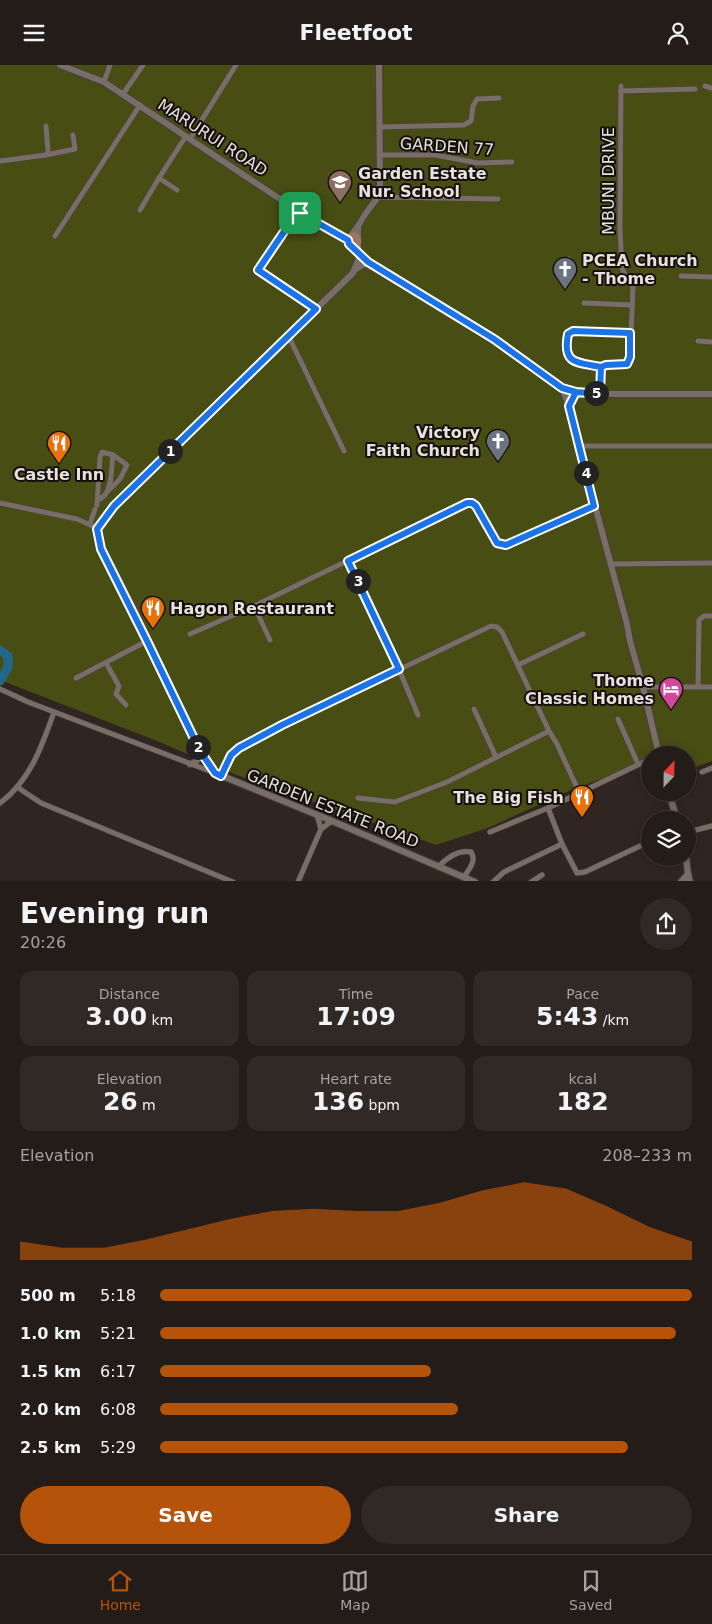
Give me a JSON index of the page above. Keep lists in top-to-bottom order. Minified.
{"streets":{"street":["MARURUI ROAD","GARDEN 77","MBUNI DRIVE","GARDEN ESTATE ROAD"]},"places":{"school or university":["Garden Estate Nur. School"],"church":["PCEA Church - Thome","Victory Faith Church"],"restaurant":["Castle Inn","Hagon Restaurant","The Big Fish"],"hotel":["Thome Classic Homes"]},"north":"top","page":{"header":"Fleetfoot","pins":["5","1","4","3","2"],"heading":["Evening run","20:26"],"stats":[["Distance","3.00 km"],["Time","17:09"],["Pace","5:43 /km"],["Elevation","26 m"],["Heart rate","136 bpm"],["kcal","182"]],"chart":["Elevation","208–233 m"],"list":[{"name":"500 m","note":"5:18"},{"name":"1.0 km","note":"5:21"},{"name":"1.5 km","note":"6:17"},{"name":"2.0 km","note":"6:08"},{"name":"2.5 km","note":"5:29"}],"buttons":["Save","Share"],"tabs":["Home","Map","Saved"]}}
